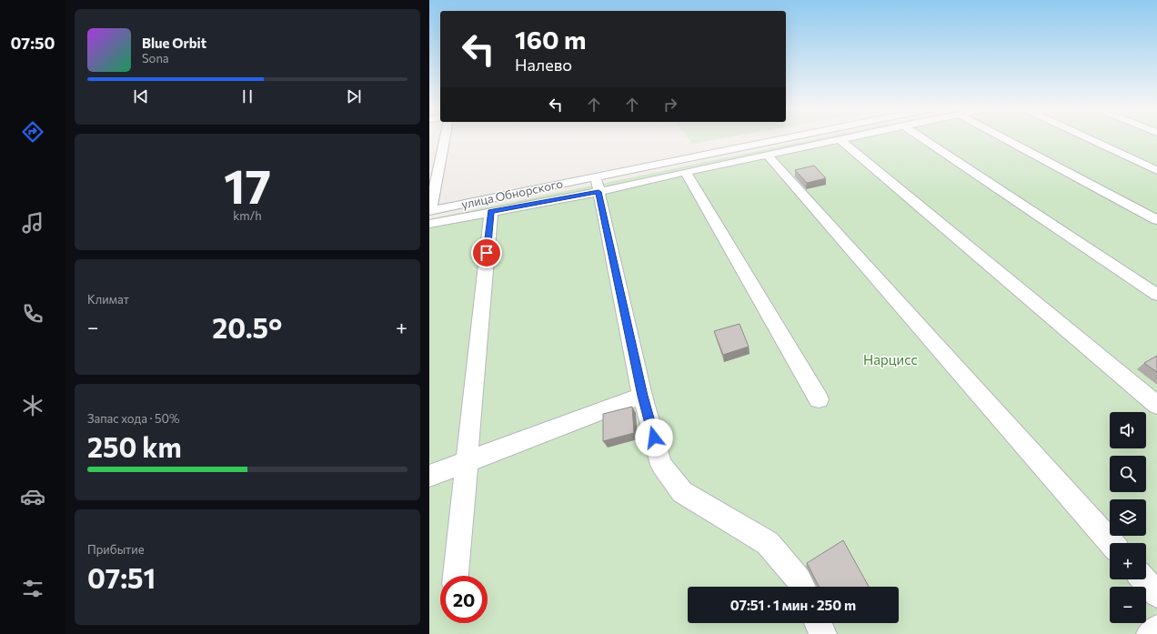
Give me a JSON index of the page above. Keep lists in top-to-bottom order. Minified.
{"streets":{"street":["улица Обнорского"]},"parks":["Нарцисс"],"page":{"tabs":"07:50","turn":["160 m","Налево"],"song":["Blue Orbit","Sona"],"tile":[["17","km/h"],"Климат",["Запас хода · 50%","250 km"],["Прибытие","07:51"]],"heat":["−","20.5°","+"],"map_buttons":["+","−"],"limit":"20","trip":"07:51 · 1 мин · 250 m"}}
